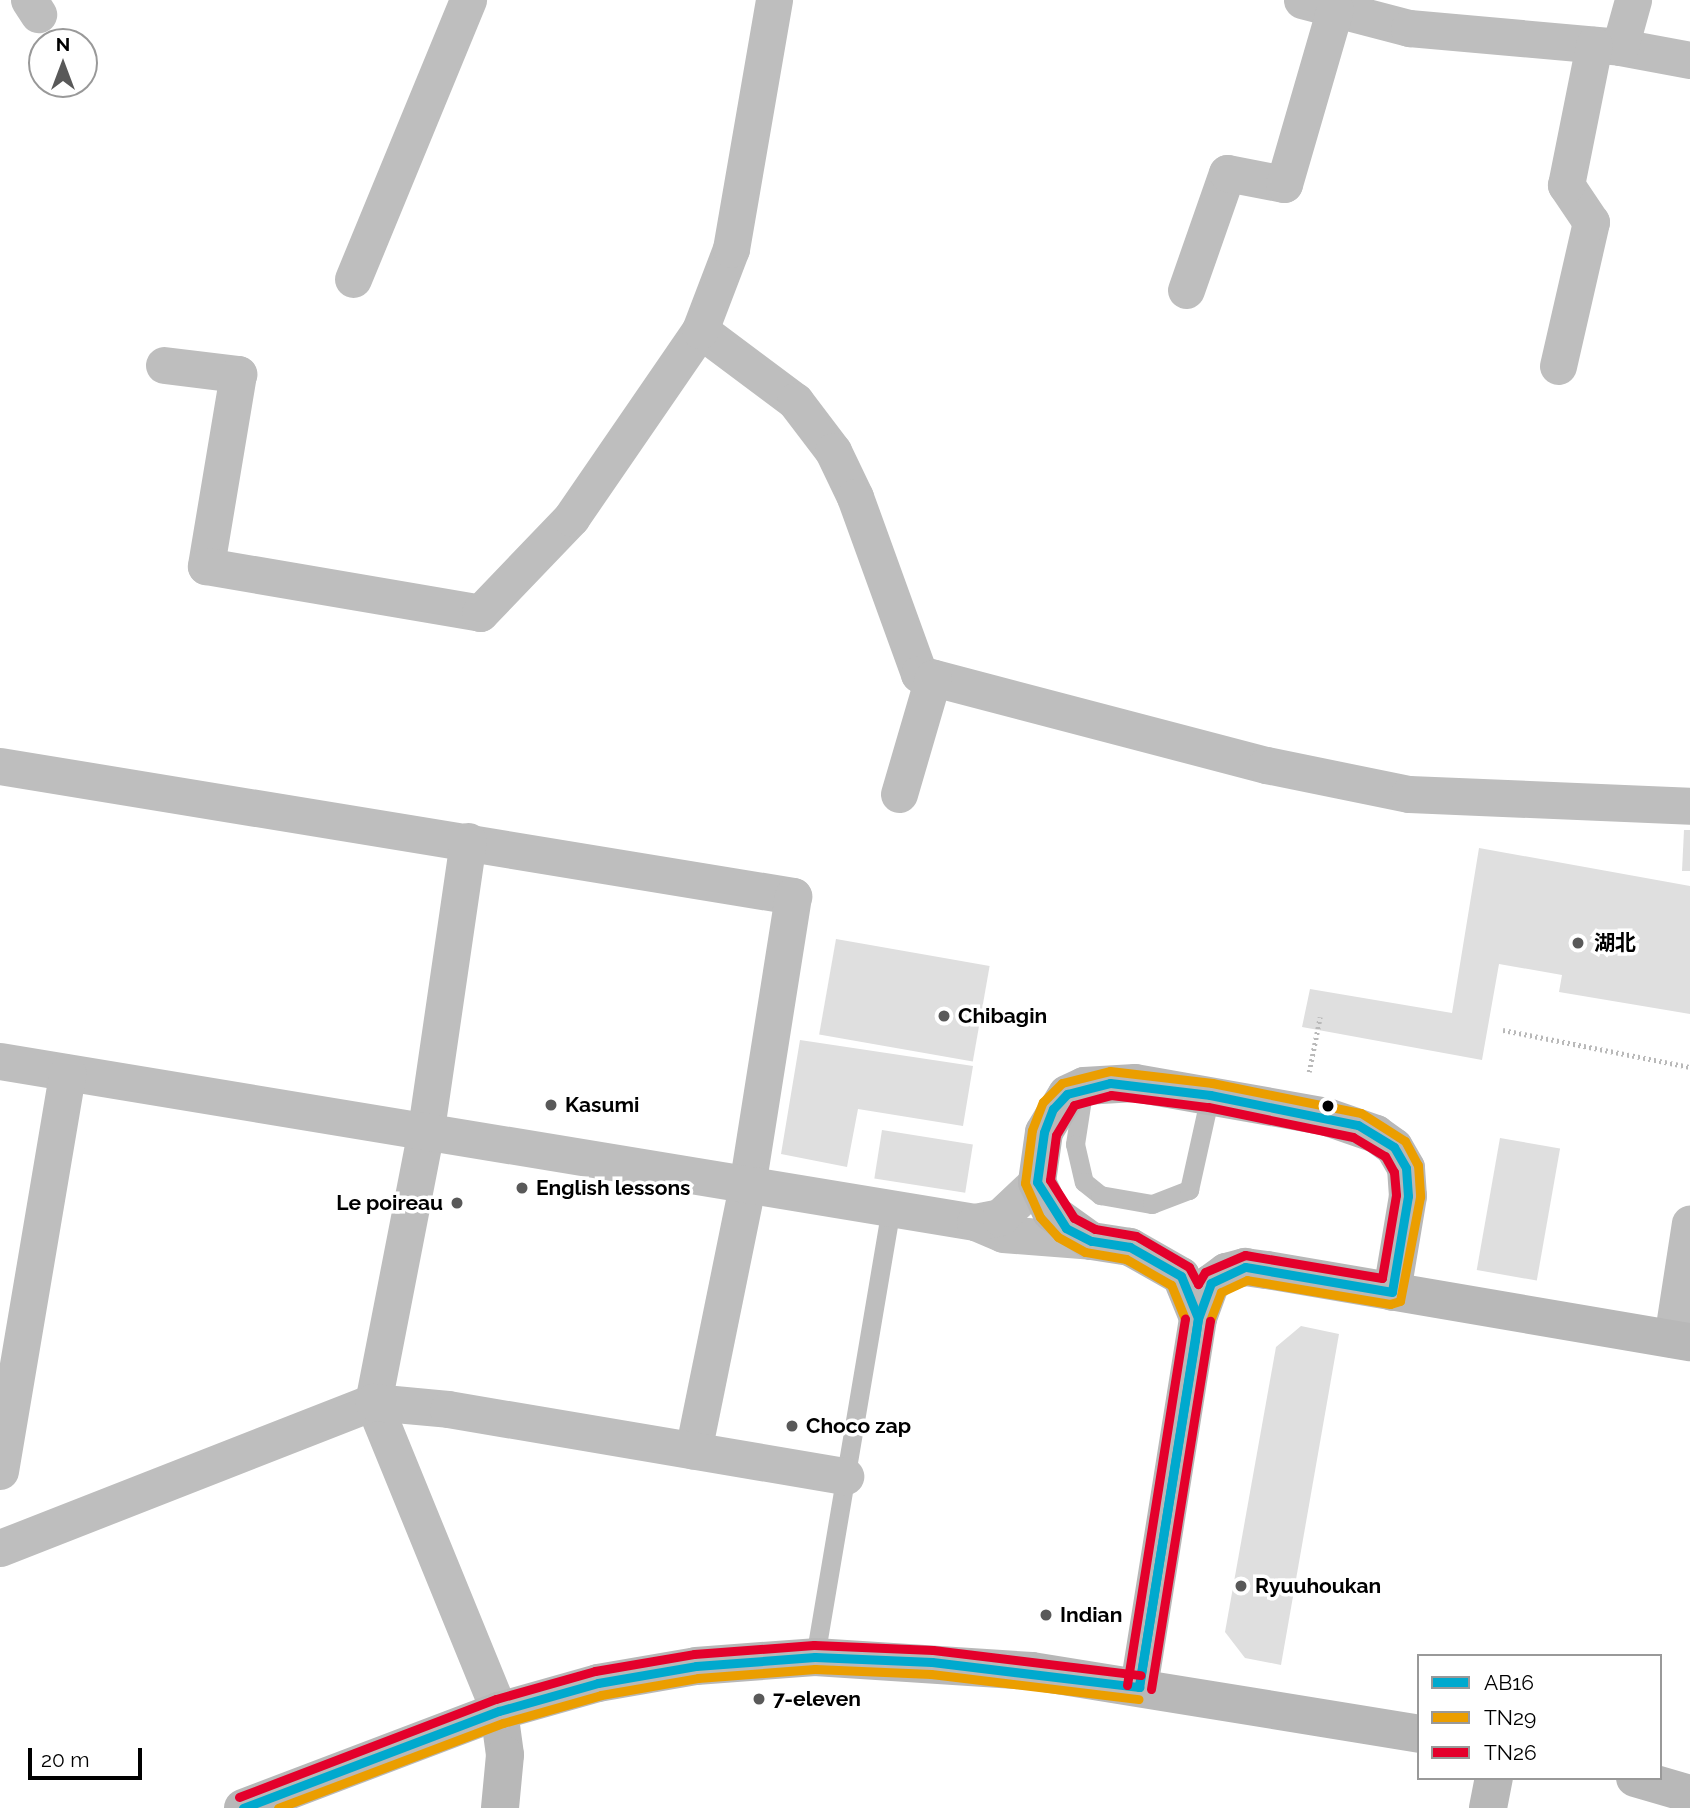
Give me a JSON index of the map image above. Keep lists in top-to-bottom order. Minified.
{"places":["湖北","Chibagin","Kasumi","English lessons","Le poireau","Choco zap","Ryuuhoukan","Indian","7-eleven"],"lines":["transit line TN29","transit line AB16","transit line TN26"],"legend":["AB16","TN29","TN26"],"scale_bar":"20 m","north":"top"}
